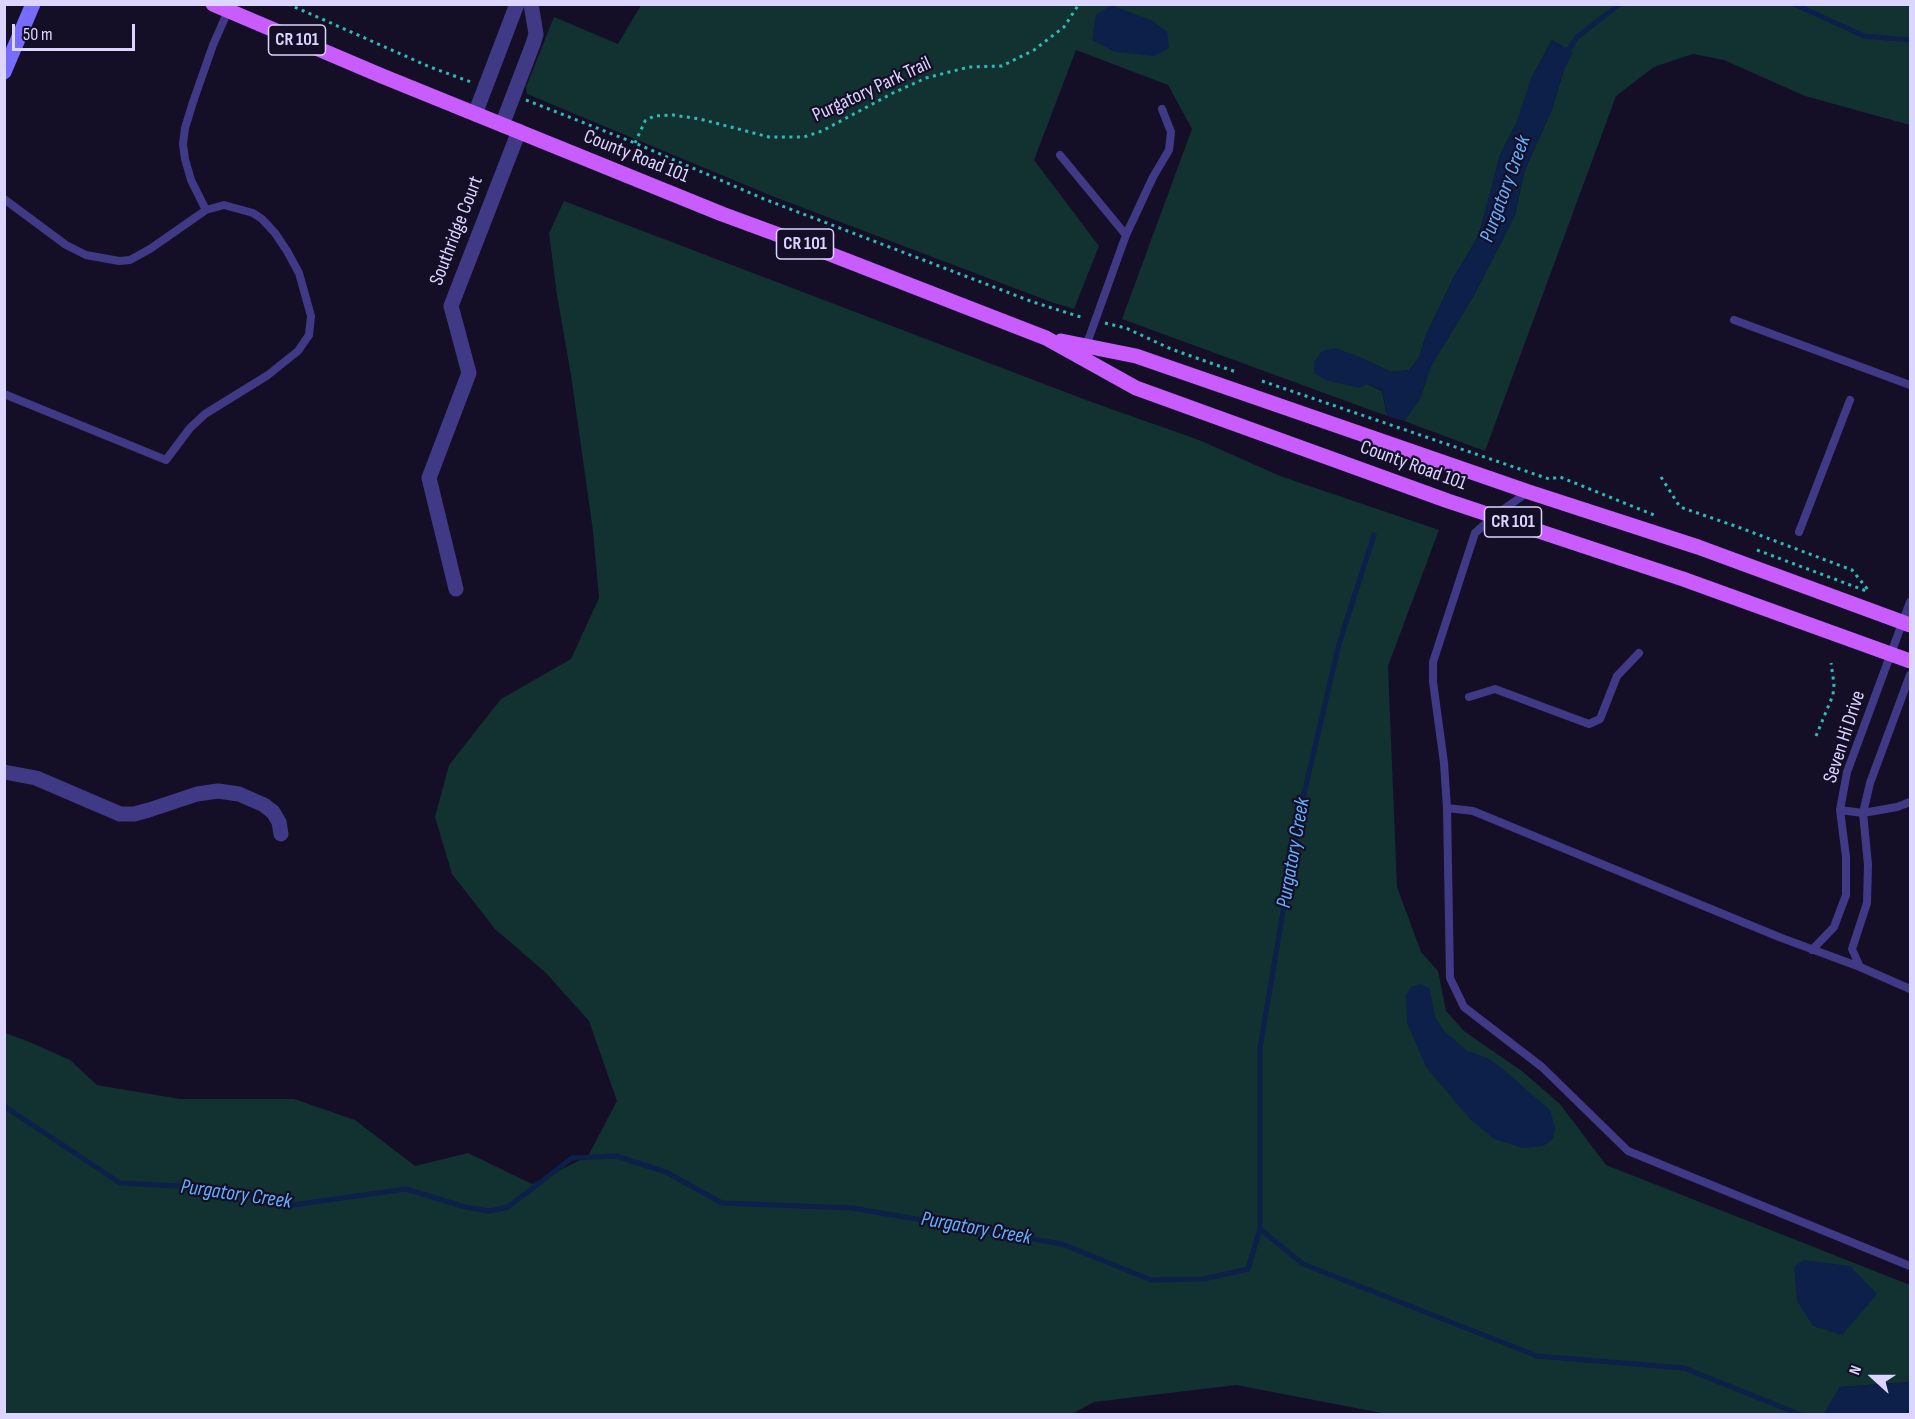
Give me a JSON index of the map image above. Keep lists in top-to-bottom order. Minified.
{"streets":{"main road":["CR 101","County Road 101"],"street":["Southridge Court"],"lane":["Seven Hi Drive"],"path":["Purgatory Park Trail"]},"crossings":[["County Road 101","Southridge Court"],["County Road 101","Seven Hi Drive"]],"water":["Purgatory Creek"],"scale_bar":"50 m","north":"left"}
